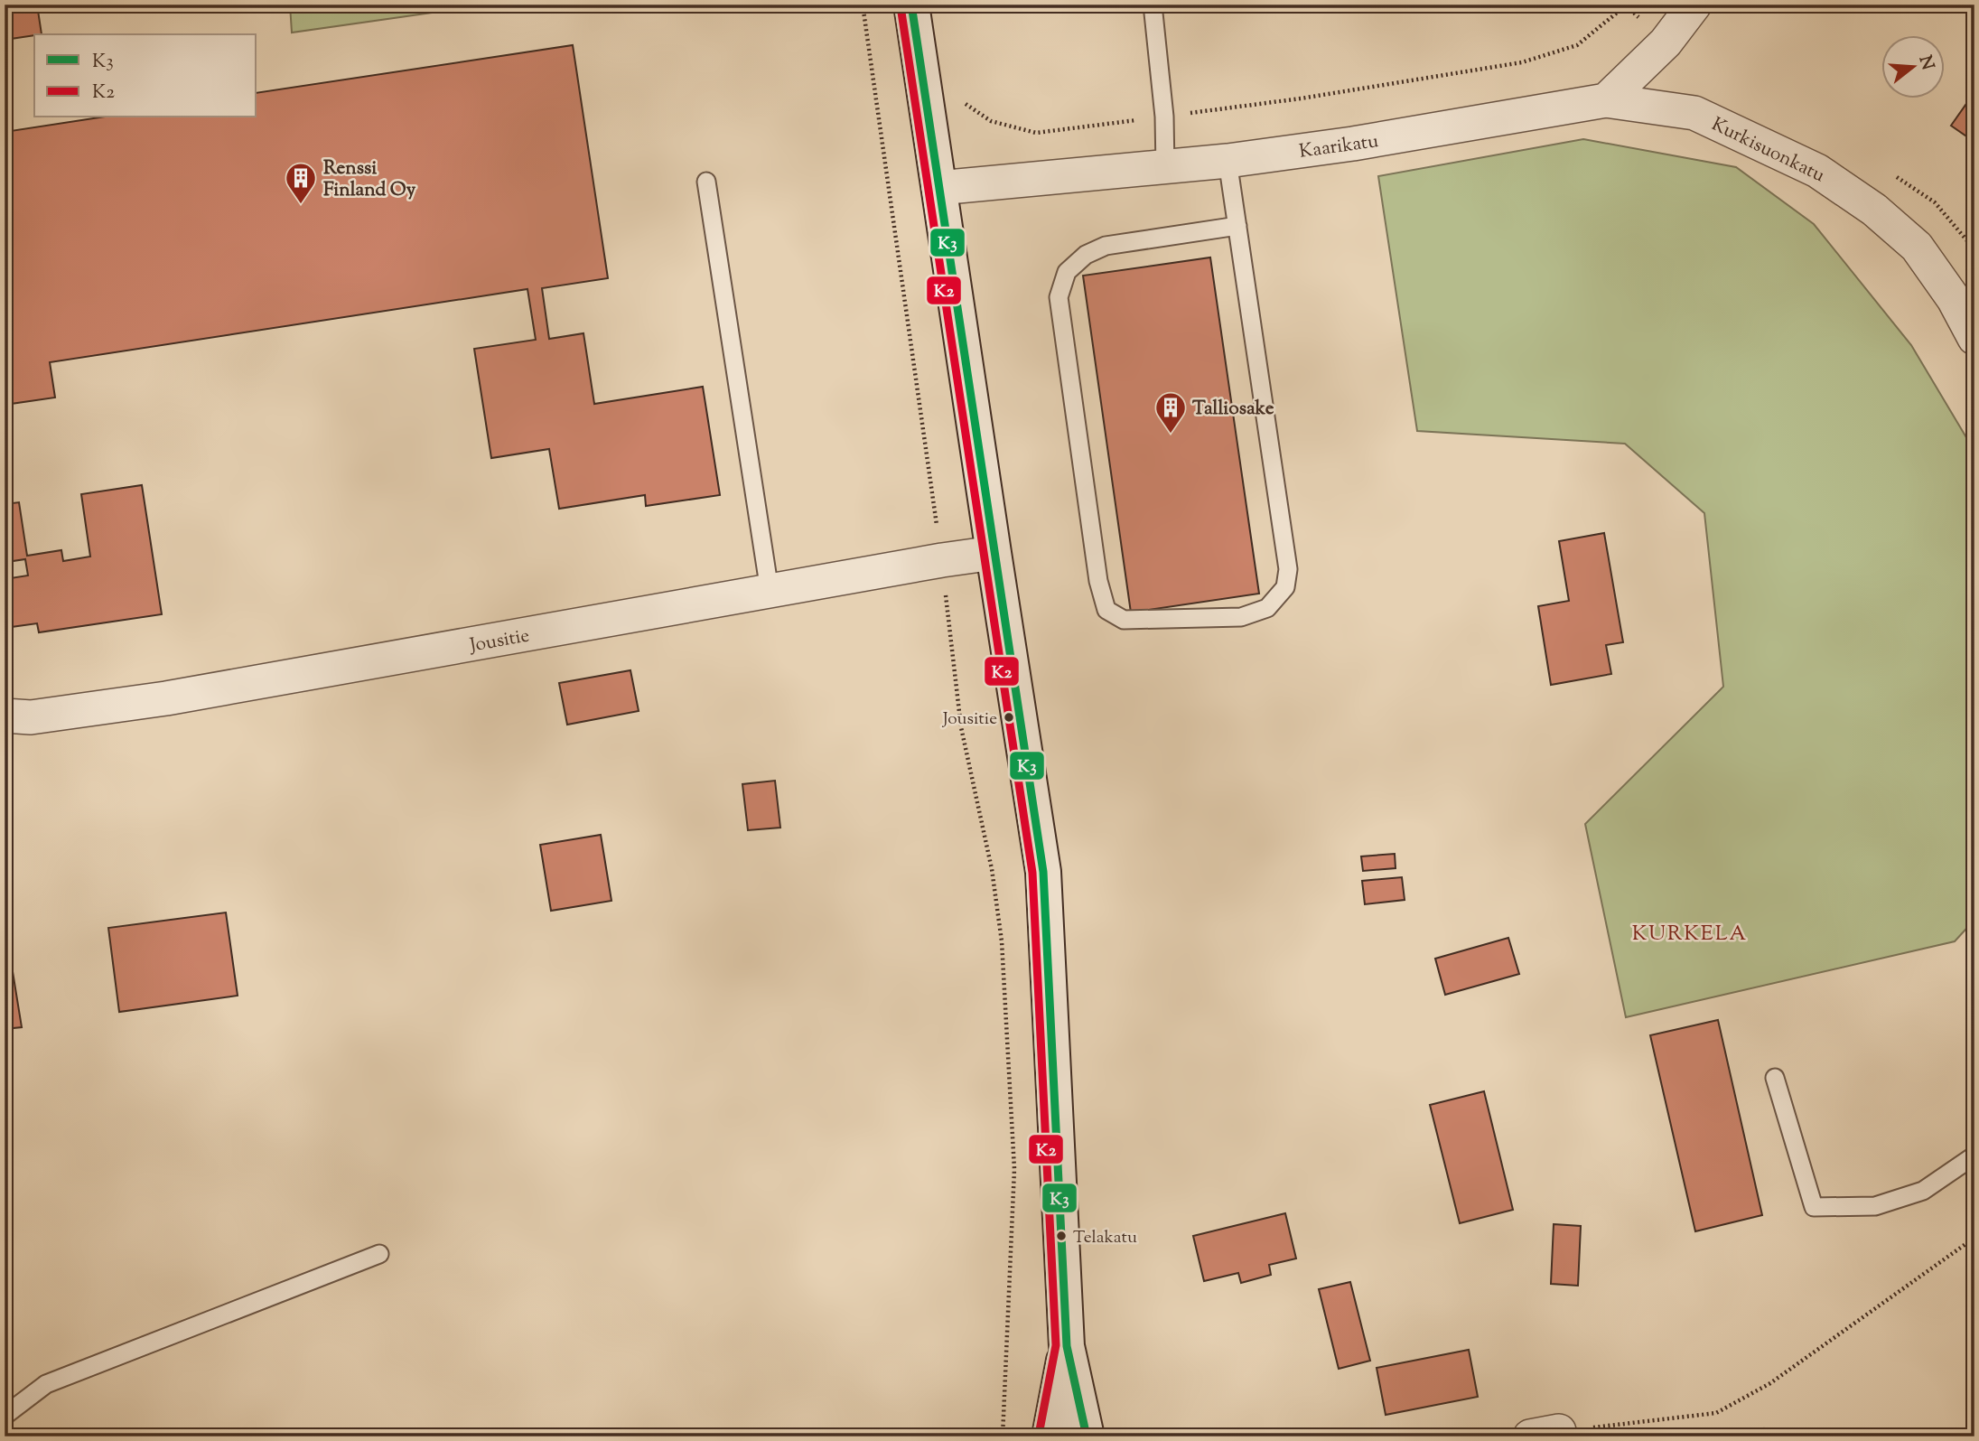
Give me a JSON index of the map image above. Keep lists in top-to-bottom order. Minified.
{"streets":{"street":["Kaarikatu","Kurkisuonkatu","Jousitie"]},"crossings":[["Kaarikatu","Kurkisuonkatu"]],"districts":["KURKELA"],"places":{"building":["Renssi Finland Oy","Talliosake"],"other":["Jousitie","Telakatu"]},"lines":["transit line K3","transit line K2"],"legend":["K3","K2"],"north":"right"}
